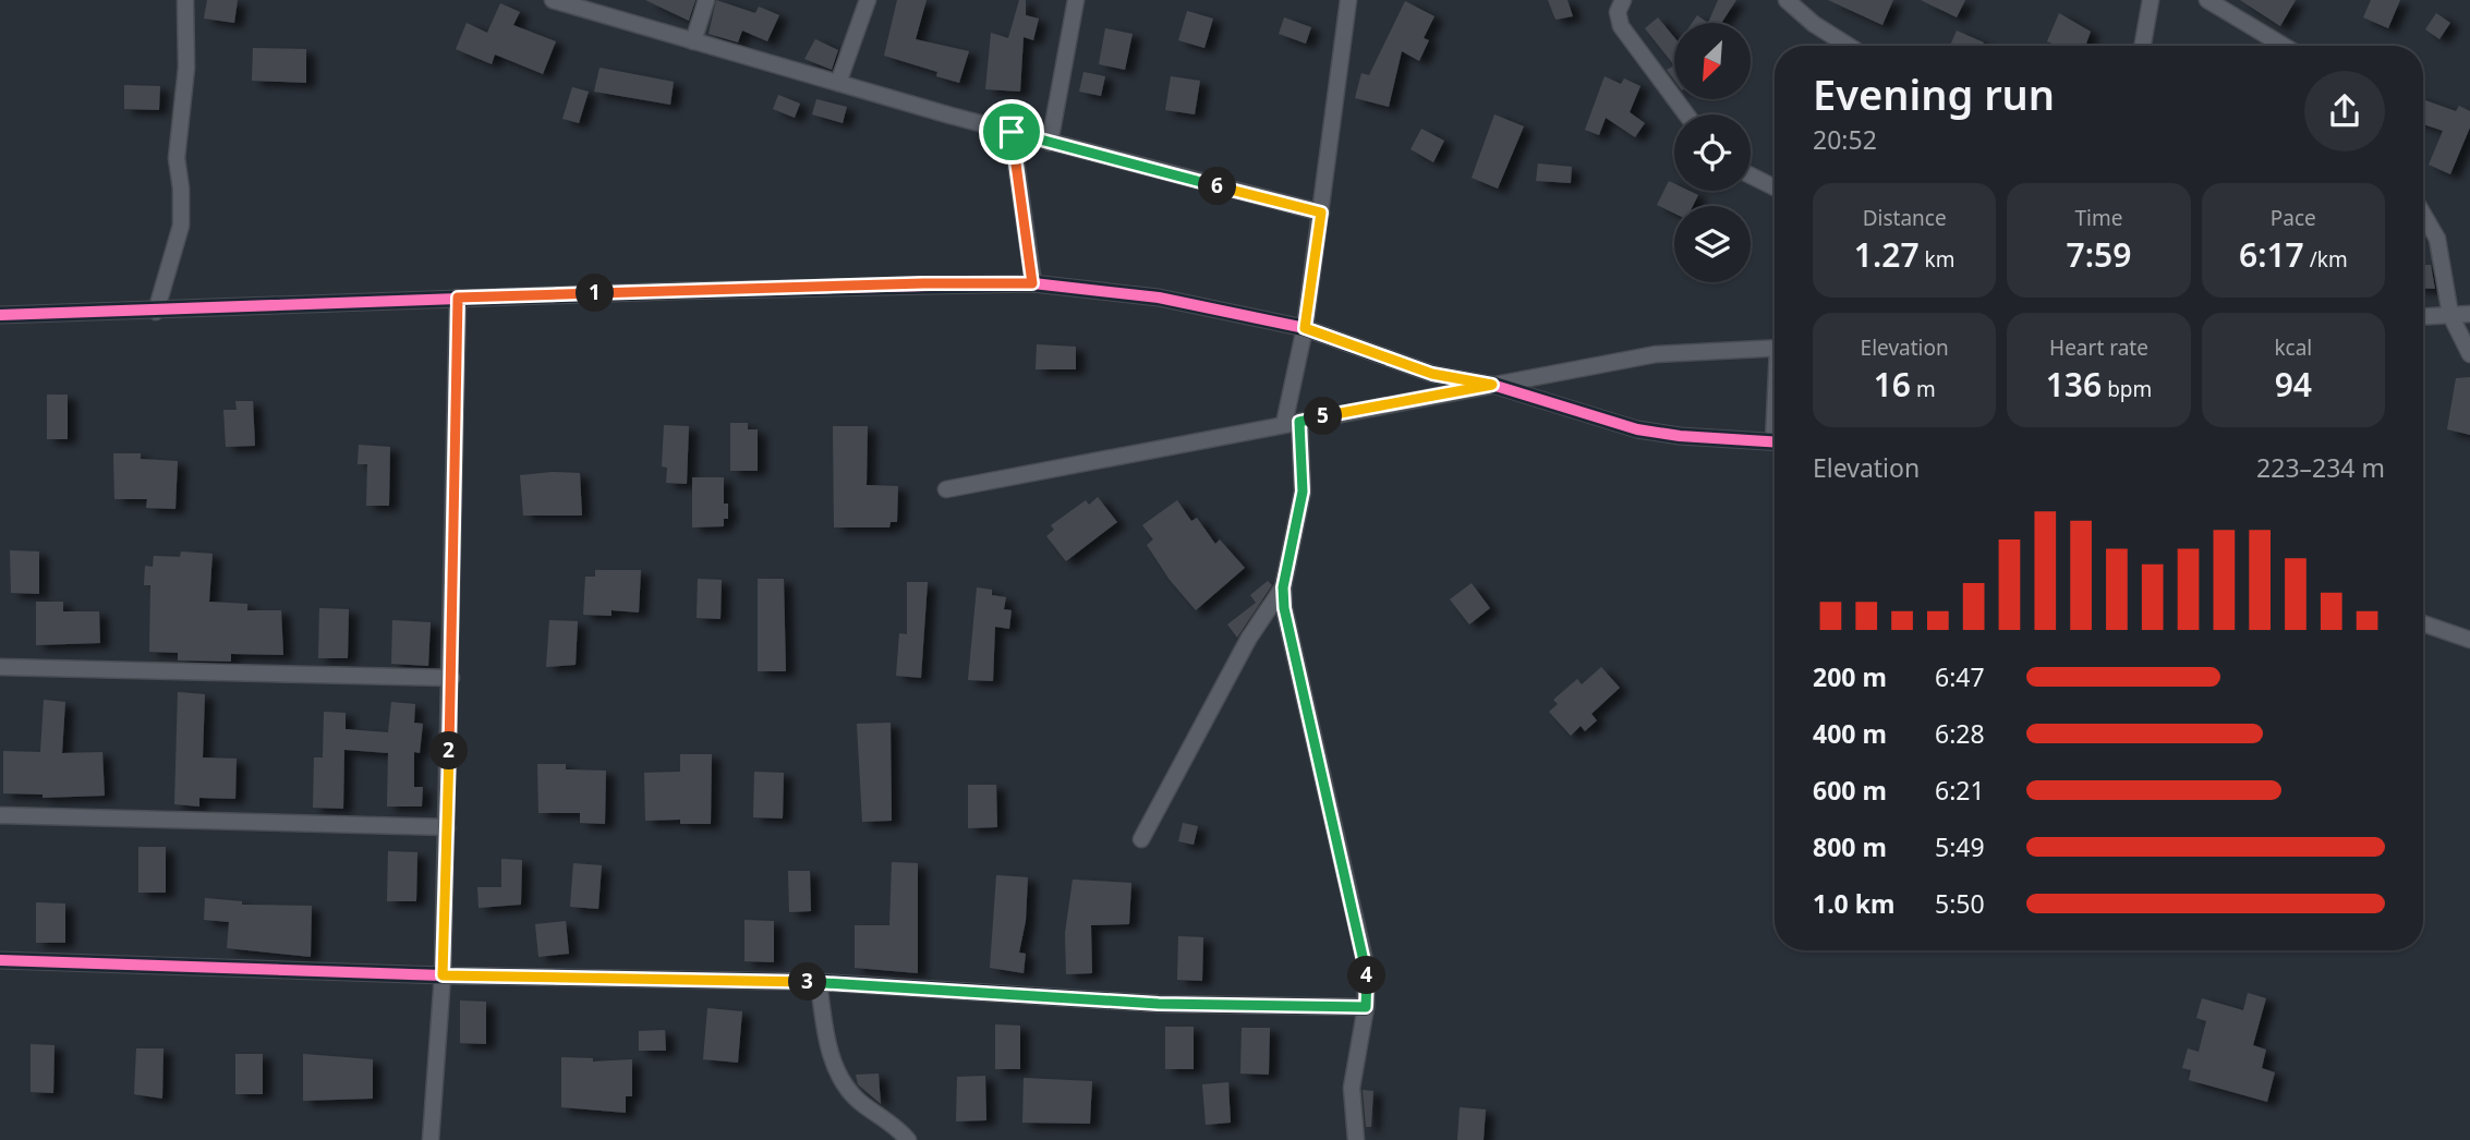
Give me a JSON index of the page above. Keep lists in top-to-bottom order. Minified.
{"north":"bottom left","page":{"heading":["Evening run","20:52"],"pins":["6","1","5","2","4","3"],"stats":[["Distance","1.27 km"],["Time","7:59"],["Pace","6:17 /km"],["Elevation","16 m"],["Heart rate","136 bpm"],["kcal","94"]],"chart":["Elevation","223–234 m"],"list":[{"name":"200 m","note":"6:47"},{"name":"400 m","note":"6:28"},{"name":"600 m","note":"6:21"},{"name":"800 m","note":"5:49"},{"name":"1.0 km","note":"5:50"}]}}
